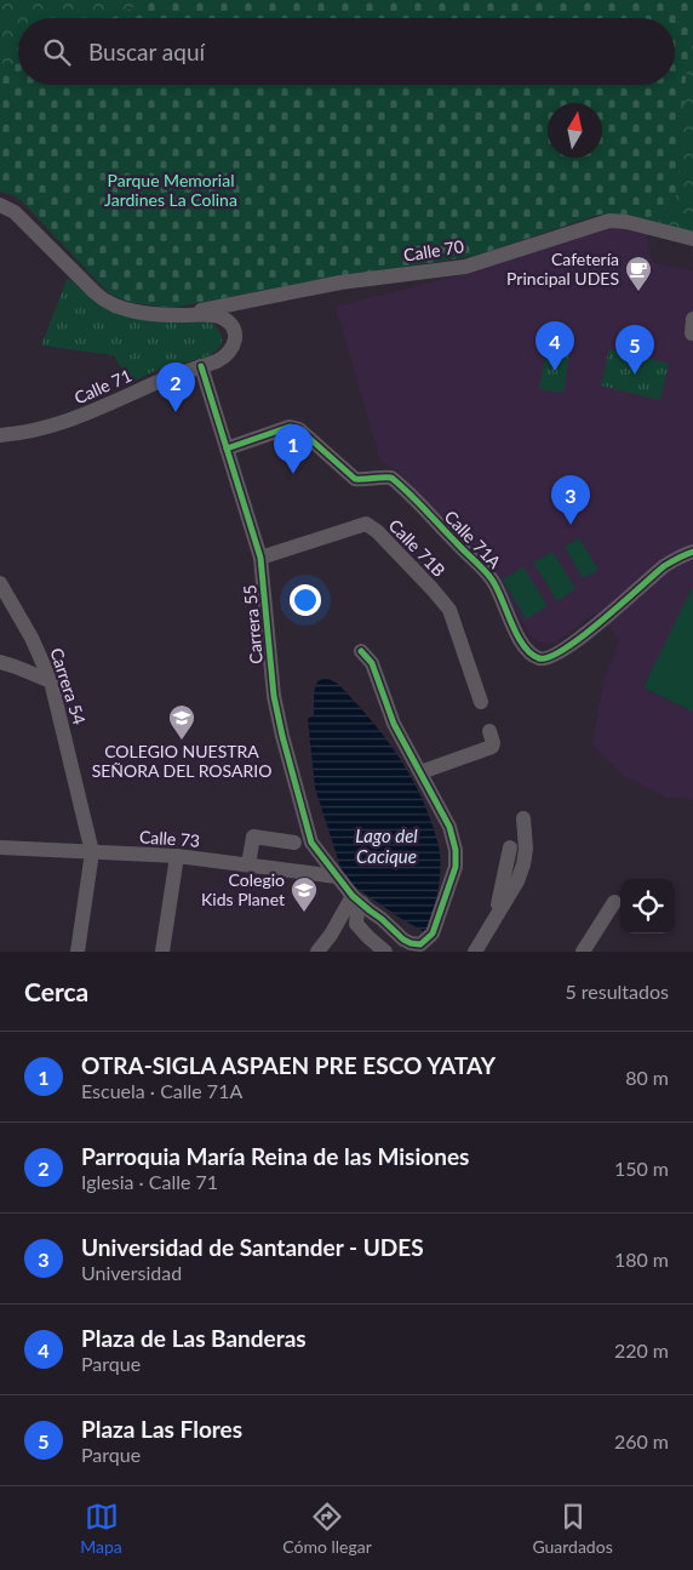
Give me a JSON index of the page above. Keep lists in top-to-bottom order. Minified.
{"streets":{"street":["Calle 70","Calle 71","Calle 71A","Calle 71B","Carrera 55","Carrera 54","Calle 73"]},"crossings":[["Calle 71","Carrera 55"],["Calle 71A","Carrera 55"],["Calle 71B","Carrera 55"],["Carrera 55","Calle 73"],["Carrera 54","Calle 73"]],"water":["Lago del Cacique"],"parks":["Parque Memorial Jardines La Colina"],"places":{"cafe":["Cafetería Principal UDES"],"school or university":["COLEGIO NUESTRA SEÑORA DEL ROSARIO","Colegio Kids Planet"]},"north":"top","page":{"search":"Buscar aquí","pins":["4","5","2","1","3"],"heading":["Cerca","5 resultados"],"list":[{"mark":"1","name":"OTRA-SIGLA ASPAEN PRE ESCO YATAY","note":"Escuela · Calle 71A","value":"80 m"},{"mark":"2","name":"Parroquia María Reina de las Misiones","note":"Iglesia · Calle 71","value":"150 m"},{"mark":"3","name":"Universidad de Santander - UDES","note":"Universidad","value":"180 m"},{"mark":"4","name":"Plaza de Las Banderas","note":"Parque","value":"220 m"},{"mark":"5","name":"Plaza Las Flores","note":"Parque","value":"260 m"}],"nav":["Mapa","Cómo llegar","Guardados"]}}
